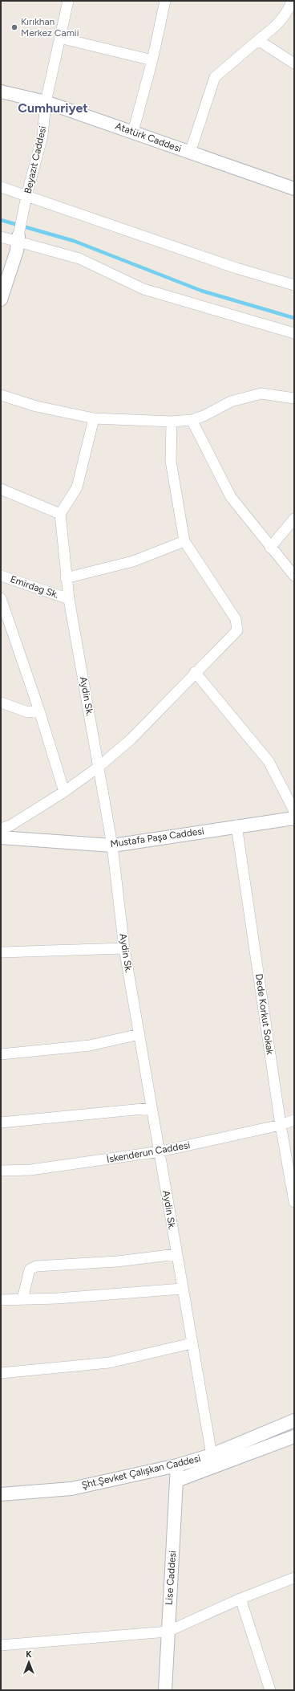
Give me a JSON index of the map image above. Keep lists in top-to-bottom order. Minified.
{"streets":{"street":["Atatürk Caddesi","Beyazıt Caddesi","Emirdag Sk.","Aydin Sk.","Mustafa Paşa Caddesi","Dede Korkut Sokak","İskenderun Caddesi","Şht.Şevket Çalışkan Caddesi","Lise Caddesi"]},"crossings":[["Atatürk Caddesi","Beyazıt Caddesi"],["Emirdag Sk.","Aydin Sk."],["Aydin Sk.","Mustafa Paşa Caddesi"],["Aydin Sk.","İskenderun Caddesi"],["Aydin Sk.","Şht.Şevket Çalışkan Caddesi"],["Mustafa Paşa Caddesi","Dede Korkut Sokak"],["Dede Korkut Sokak","İskenderun Caddesi"],["Şht.Şevket Çalışkan Caddesi","Lise Caddesi"]],"districts":["Cumhuriyet"],"places":["Kırıkhan Merkez Camii"],"north":"top"}
